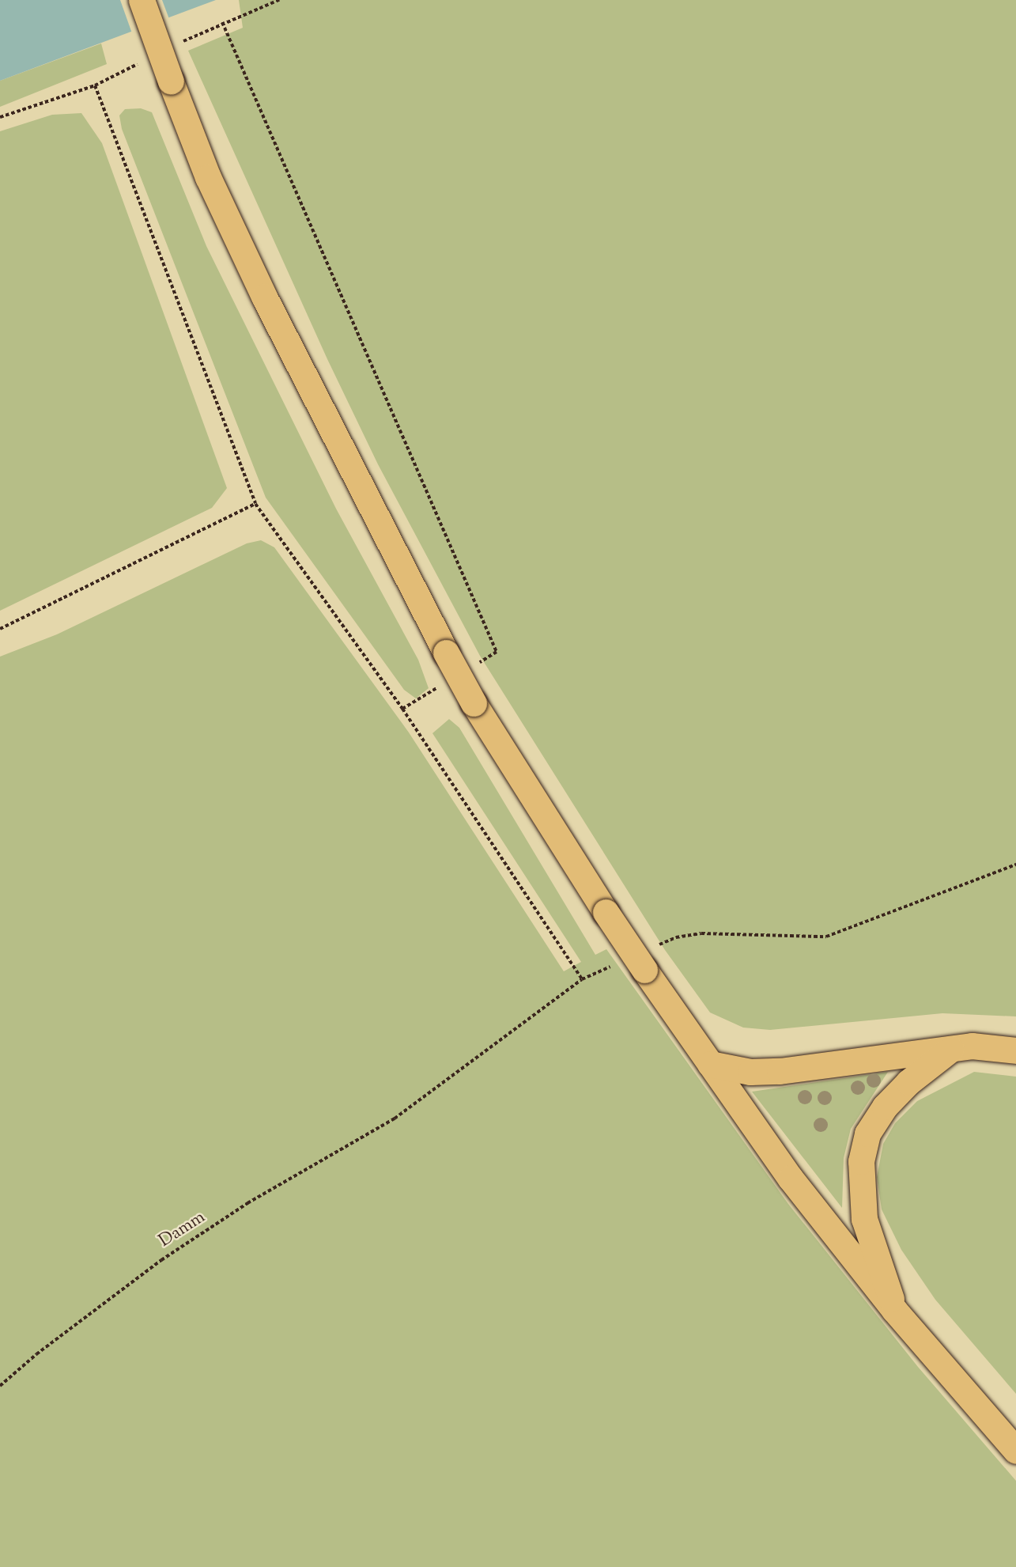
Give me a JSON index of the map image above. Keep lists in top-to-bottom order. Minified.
{"streets":{"path":["Damm"]}}
